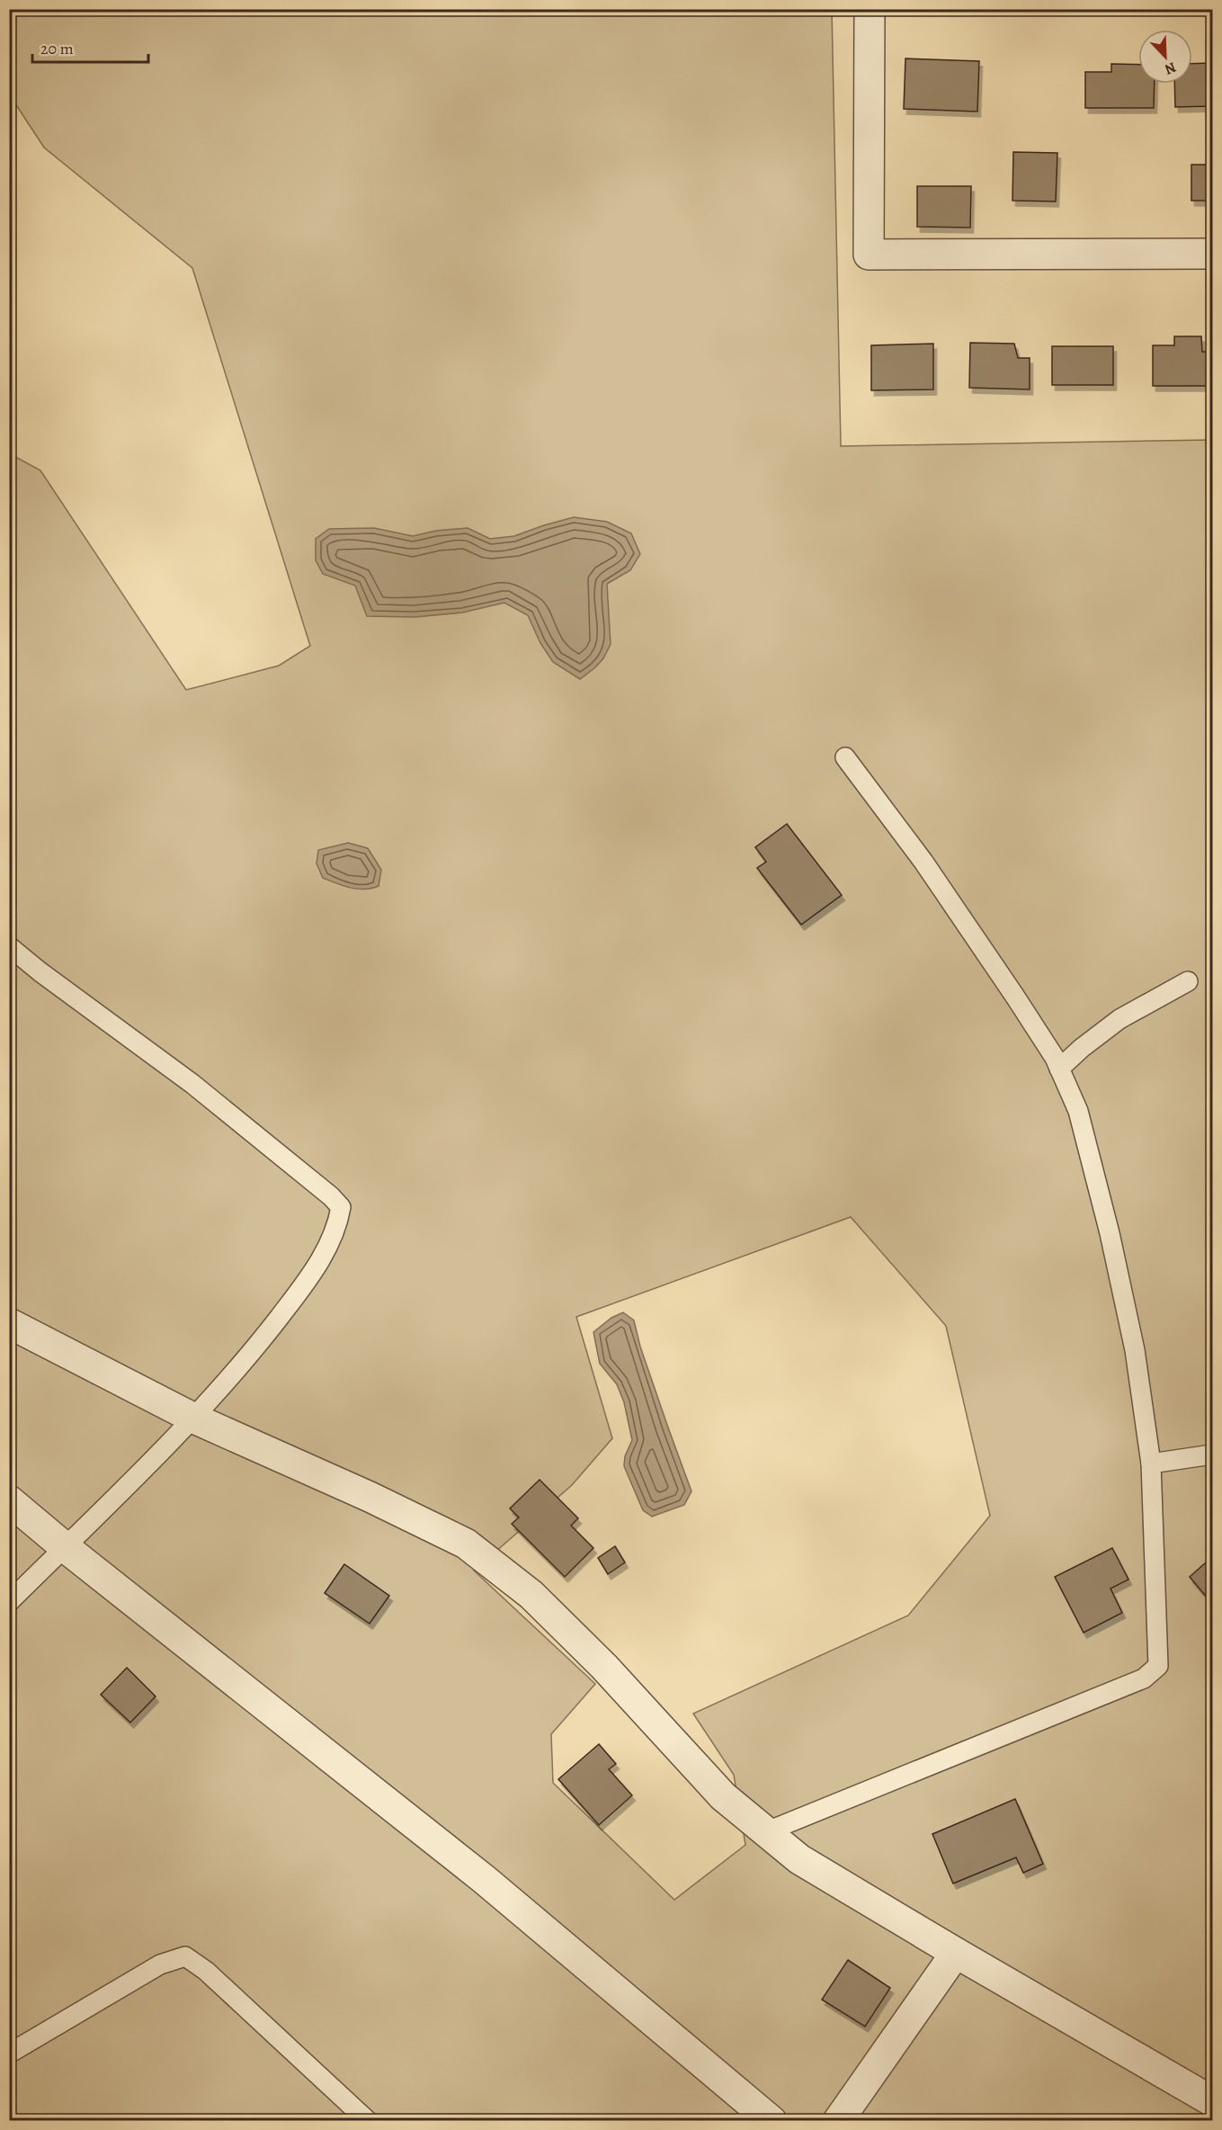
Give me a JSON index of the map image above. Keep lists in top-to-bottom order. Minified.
{"scale_bar":"20 m","north":"bottom right"}
